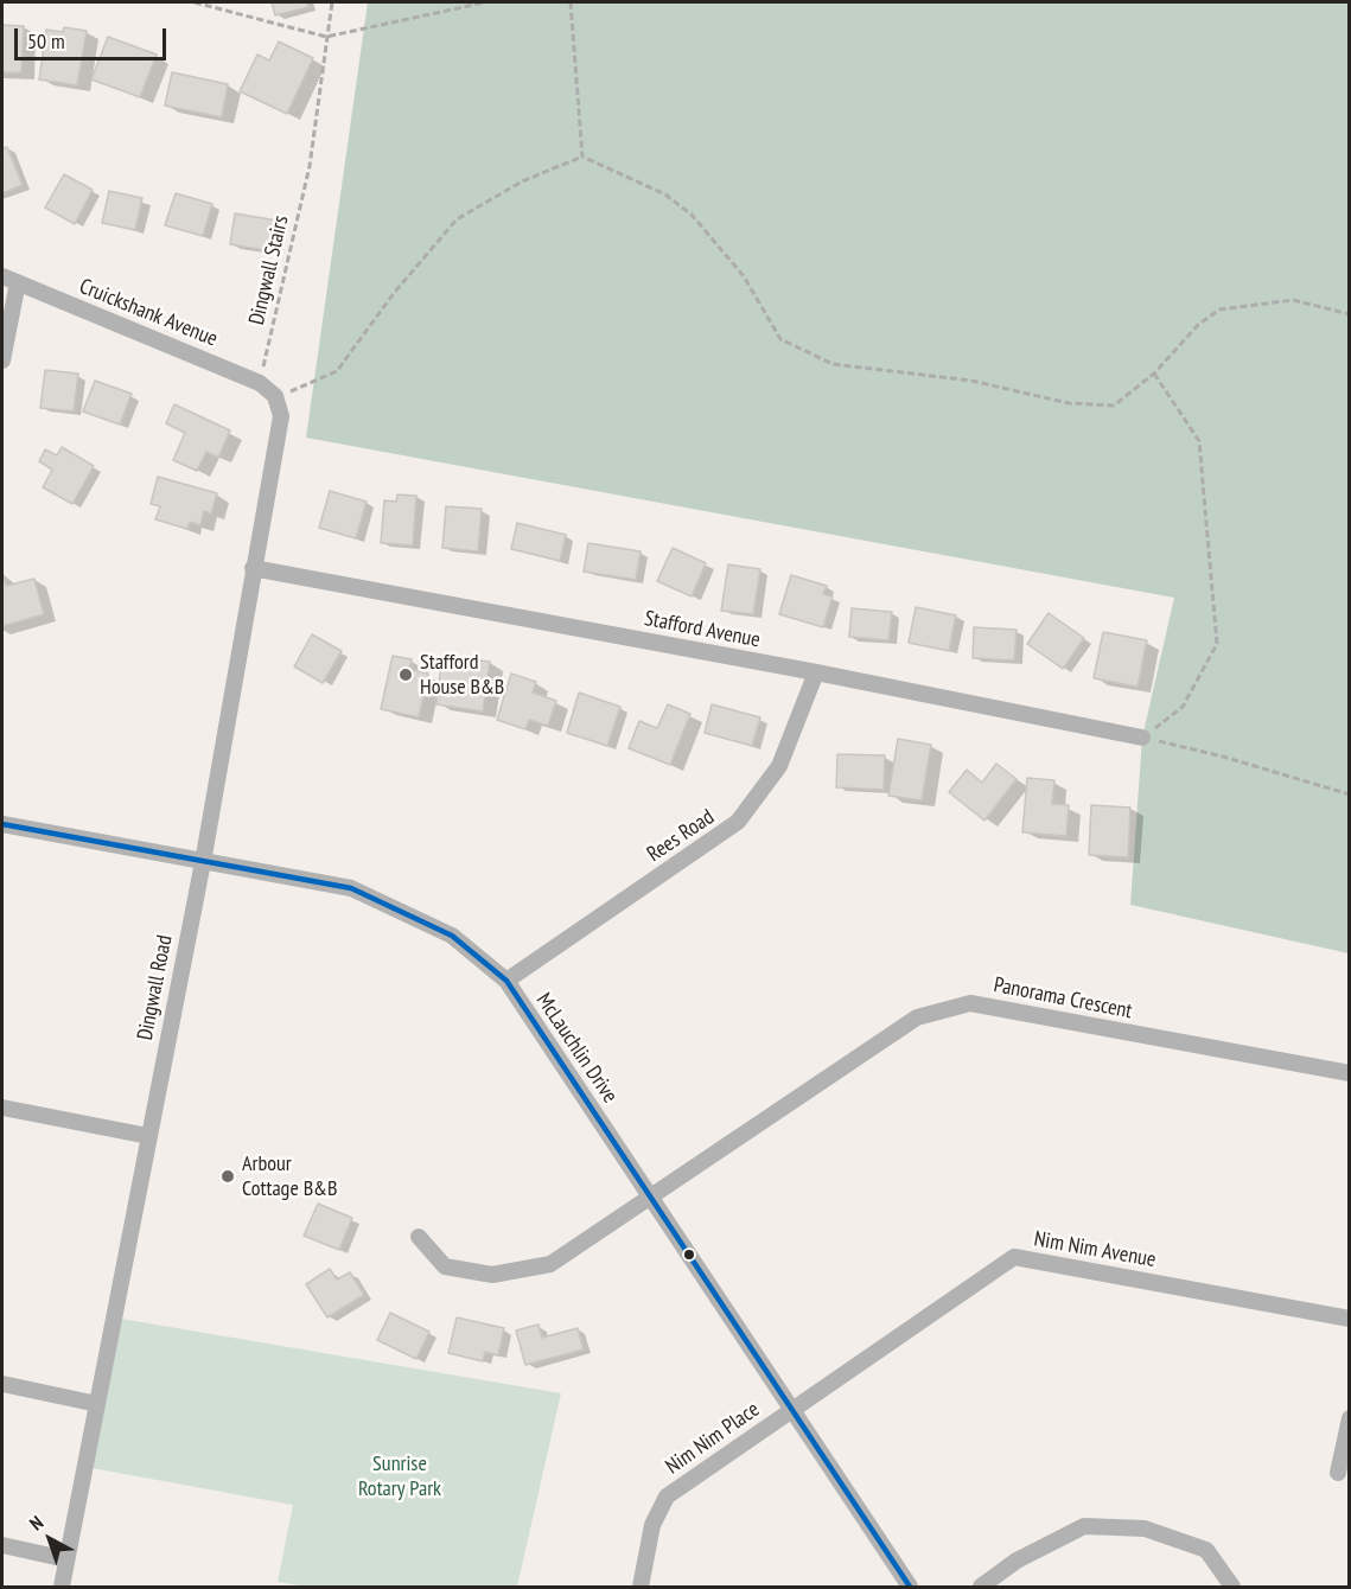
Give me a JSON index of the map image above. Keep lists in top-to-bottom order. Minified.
{"streets":{"street":["Cruickshank Avenue","Stafford Avenue","Rees Road","Dingwall Road","Panorama Crescent","McLauchlin Drive","Nim Nim Avenue","Nim Nim Place"],"path":["Dingwall Stairs"]},"crossings":[["Dingwall Stairs","Cruickshank Avenue"],["Cruickshank Avenue","Dingwall Road"],["Stafford Avenue","Rees Road"],["Stafford Avenue","Dingwall Road"],["Rees Road","McLauchlin Drive"],["Dingwall Road","McLauchlin Drive"],["Panorama Crescent","McLauchlin Drive"],["McLauchlin Drive","Nim Nim Avenue"],["McLauchlin Drive","Nim Nim Place"],["Nim Nim Avenue","Nim Nim Place"]],"parks":["Sunrise Rotary Park"],"places":["Stafford House B&B","Arbour Cottage B&B"],"scale_bar":"50 m","north":"top left"}
